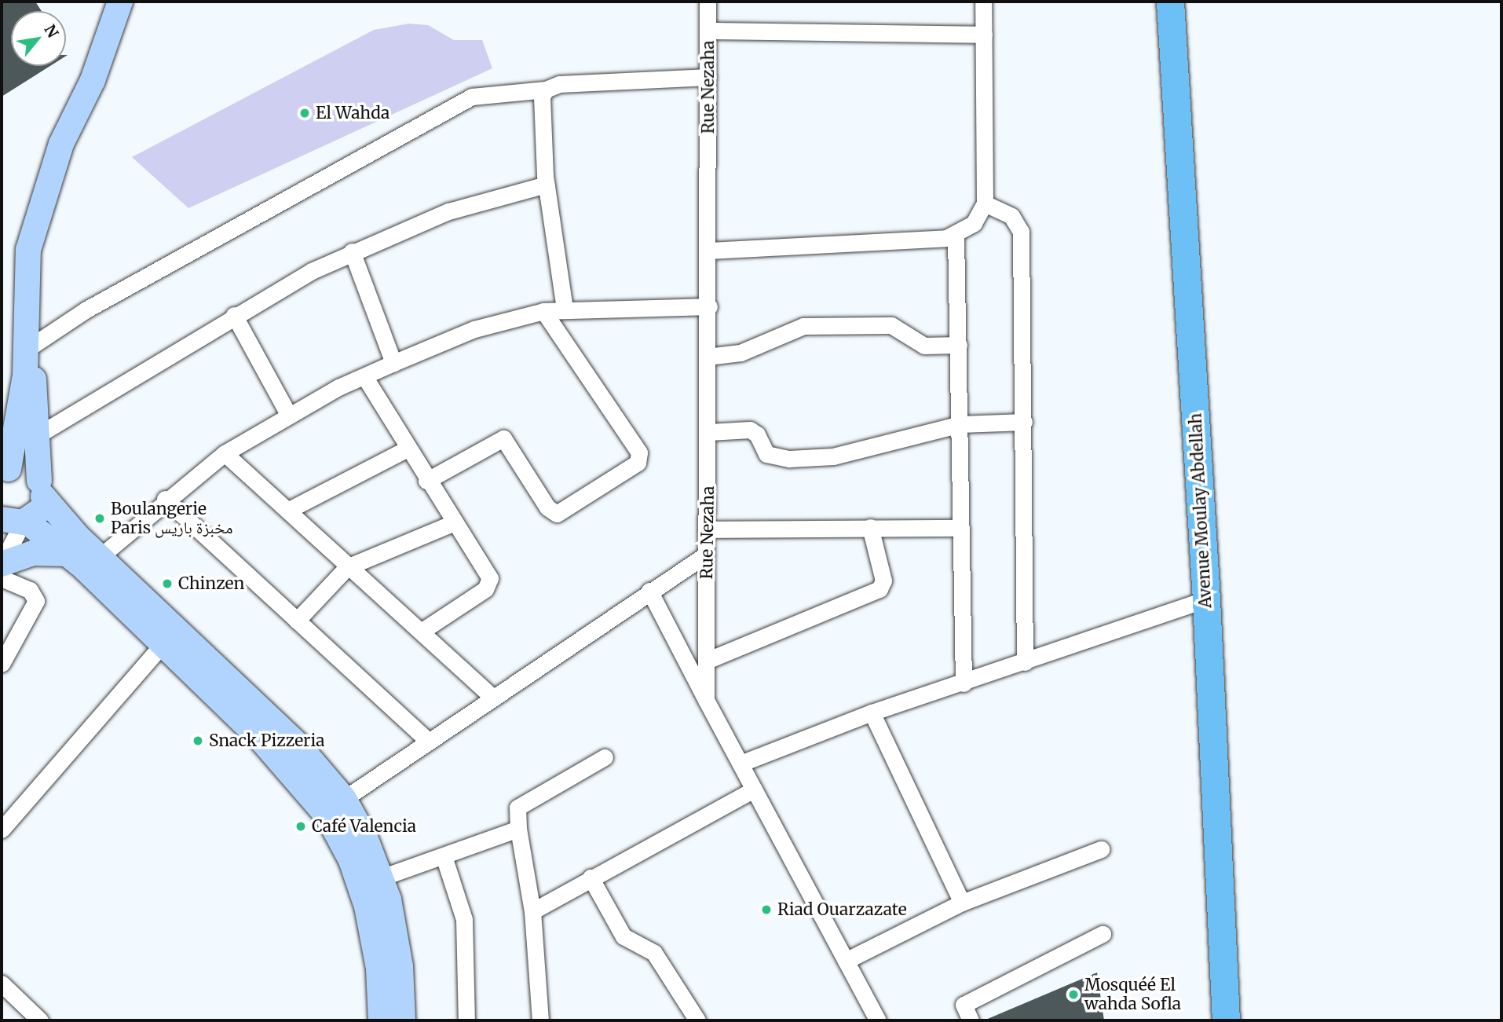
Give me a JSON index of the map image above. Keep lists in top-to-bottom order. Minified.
{"streets":{"main road":["Avenue Moulay Abdellah"],"street":["Rue Nezaha"]},"places":["El Wahda","Boulangerie Paris مخبزة باريس","Chinzen","Snack Pizzeria","Café Valencia","Riad Ouarzazate","Mosquéé El wahda Sofla"],"north":"top right"}
